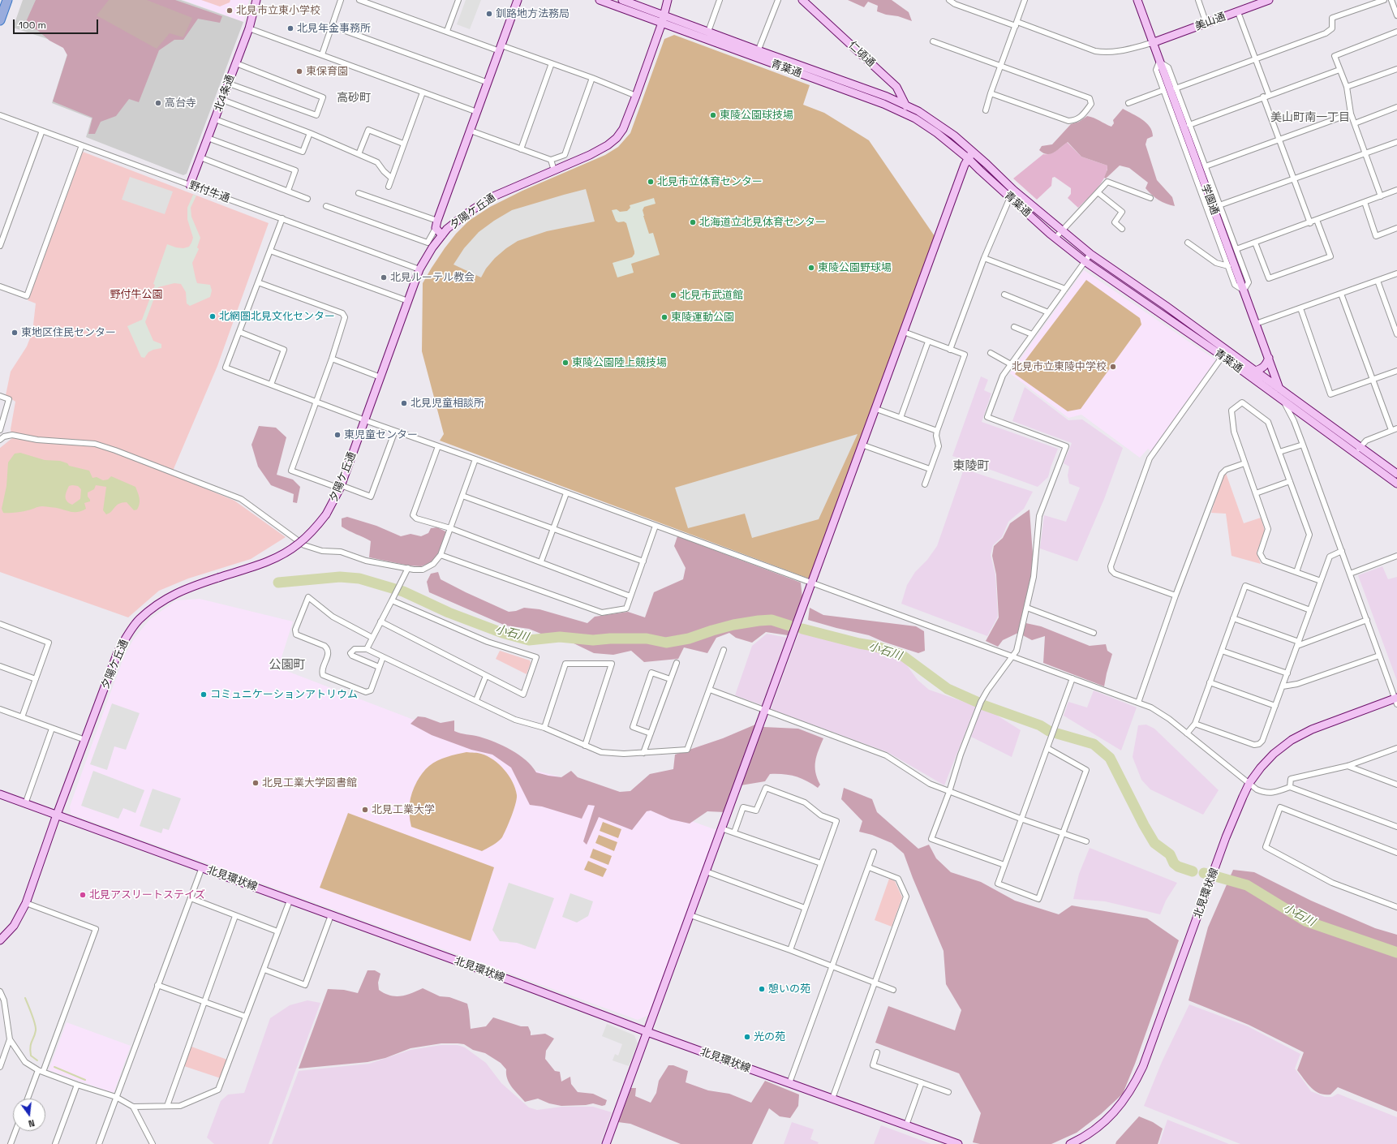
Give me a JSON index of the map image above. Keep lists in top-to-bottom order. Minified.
{"streets":{"street":["美山通","仁頃通","青葉通","北4条通","野付牛通","学園通","夕陽ケ丘通","北見環状線"]},"crossings":[["美山通","学園通"],["仁頃通","青葉通"],["青葉通","学園通"],["青葉通","夕陽ケ丘通"],["北4条通","野付牛通"],["野付牛通","夕陽ケ丘通"],["夕陽ケ丘通","北見環状線"]],"districts":["高砂町","美山町南一丁目","東陵町","公園町"],"water":["小石川"],"parks":["野付牛公園"],"places":["北見市立東小学校","釧路地方法務局","北見年金事務所","東保育園","高台寺","東陵公園球技場","北見市立体育センター","北海道立北見体育センター","東陵公園野球場","北見ルーテル教会","北見市武道館","北網圏北見文化センター","東陵運動公園","東地区住民センター","東陵公園陸上競技場","北見市立東陵中学校","北見児童相談所","東児童センター","コミュニケーションアトリウム","北見工業大学図書館","北見工業大学","北見アスリートステイズ","憩いの苑","光の苑"],"scale_bar":"100 m","north":"bottom"}
